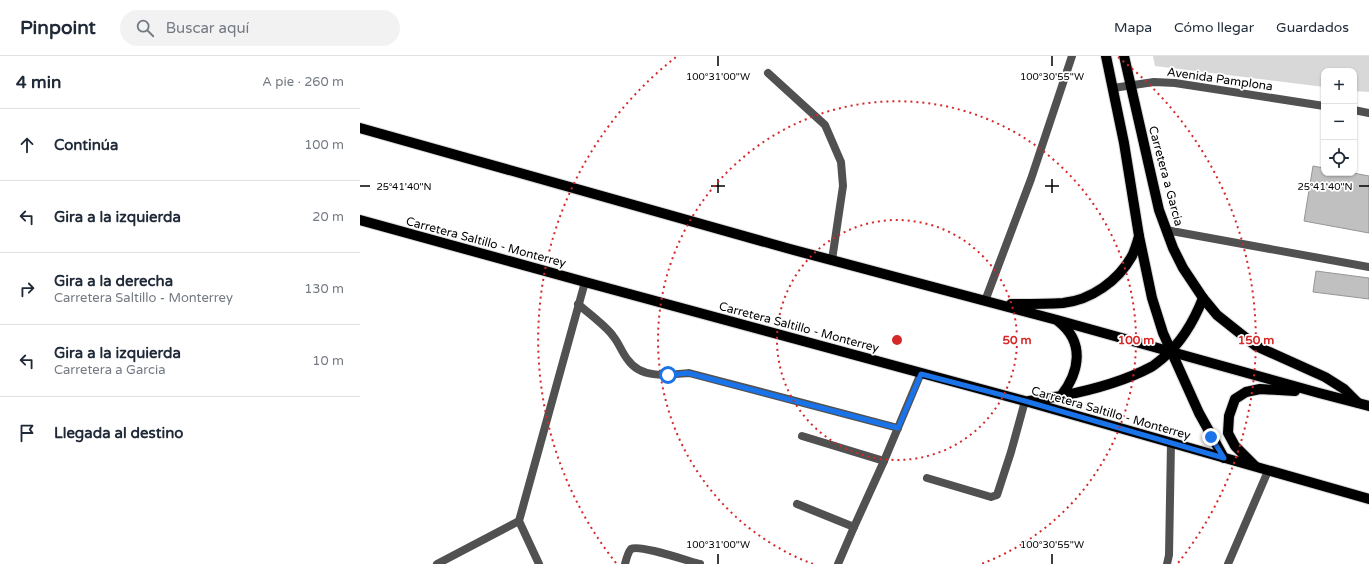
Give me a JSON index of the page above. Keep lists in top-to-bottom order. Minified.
{"streets":{"main road":["Carretera a Garcia","Carretera Saltillo - Monterrey"],"street":["Avenida Pamplona"]},"crossings":[["Avenida Pamplona","Carretera a Garcia"]],"page":{"header":"Pinpoint","search":"Buscar aquí","nav":["Mapa","Cómo llegar","Guardados"],"heading":["4 min","A pie · 260 m"],"map_buttons":["+","−"],"list":[["Continúa","100 m"],["Gira a la izquierda","20 m"],["Gira a la derecha","Carretera Saltillo - Monterrey","130 m"],["Gira a la izquierda","Carretera a Garcia","10 m"],"Llegada al destino"]},"coordinates":["100°31'00\"W","100°30'55\"W","25°41'40\"N"],"rings":["50 m","100 m","150 m"]}
